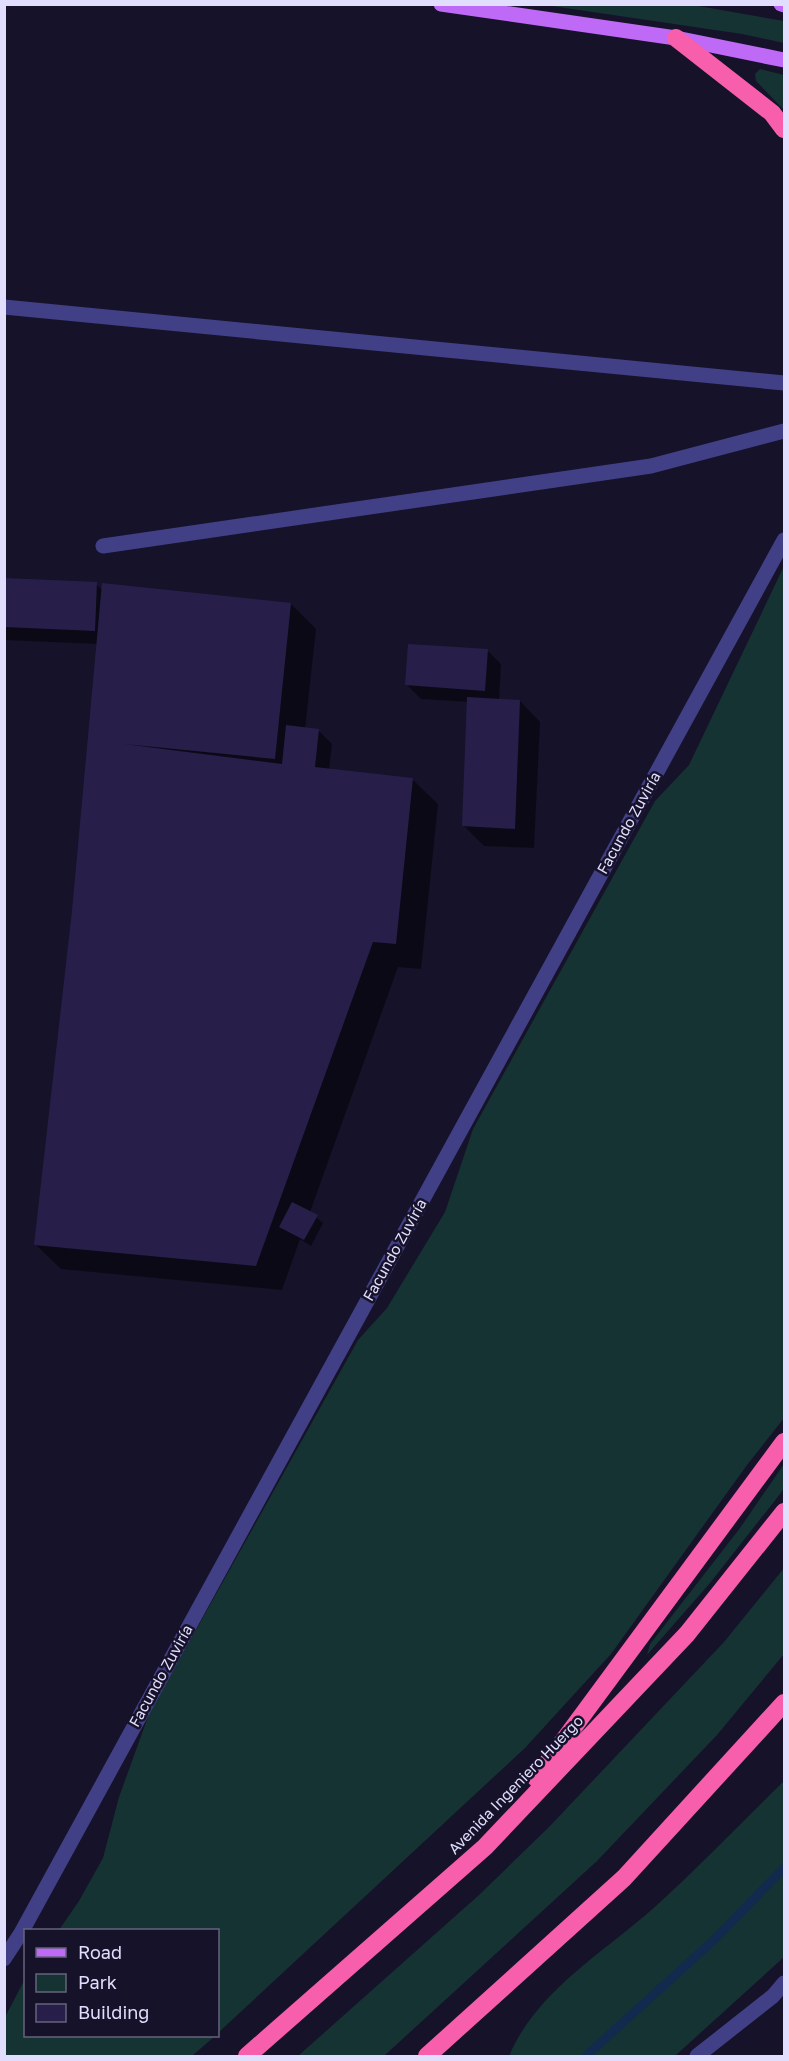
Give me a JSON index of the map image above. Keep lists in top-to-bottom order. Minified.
{"streets":{"highway":["Avenida Ingeniero Huergo"],"street":["Facundo Zuviría"]},"legend":["Road","Park","Building"]}
